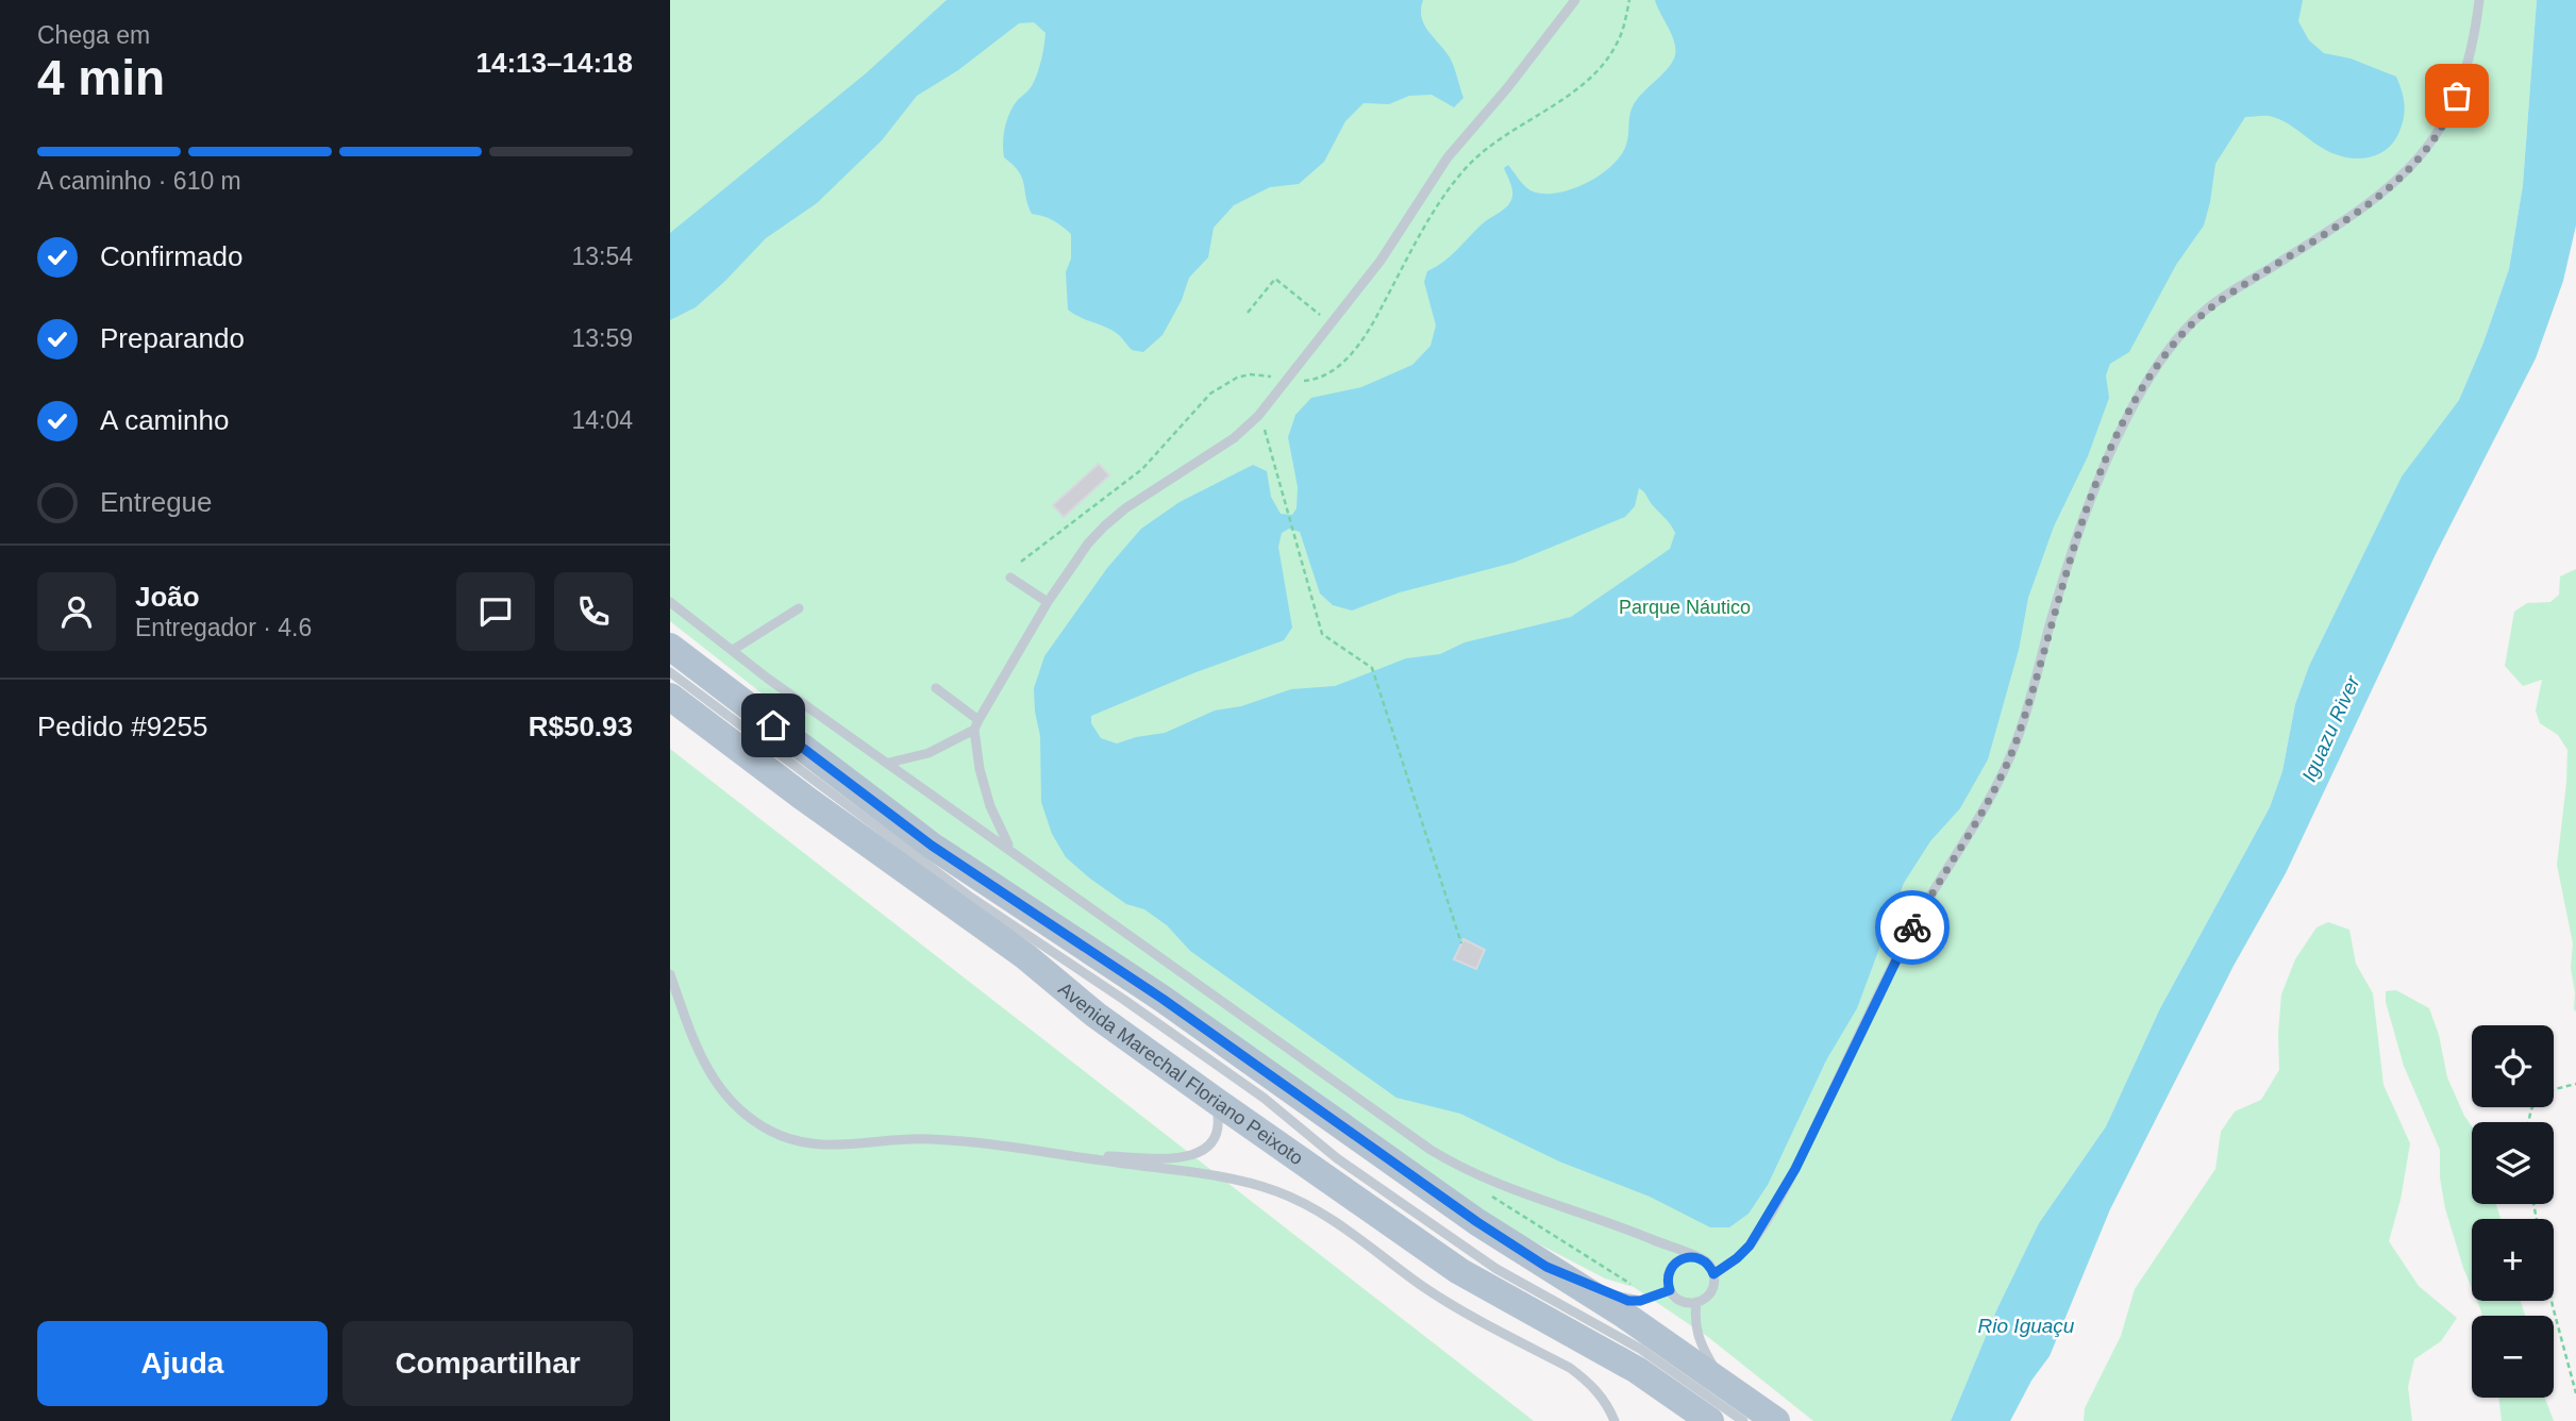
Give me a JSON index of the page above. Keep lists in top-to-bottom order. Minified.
{"streets":{"main road":["Avenida Marechal Floriano Peixoto"]},"water":["Iguazu River","Rio Iguaçu"],"parks":["Parque Náutico"],"page":{"heading":["4 min","Chega em","14:13–14:18"],"panel":["João","Entregador · 4.6","Pedido #9255","R$50.93"],"bar":"A caminho · 610 m","list":[["Confirmado","13:54"],["Preparando","13:59"],["A caminho","14:04"],"Entregue"],"map_buttons":["+","−"],"buttons":["Ajuda","Compartilhar"]}}
